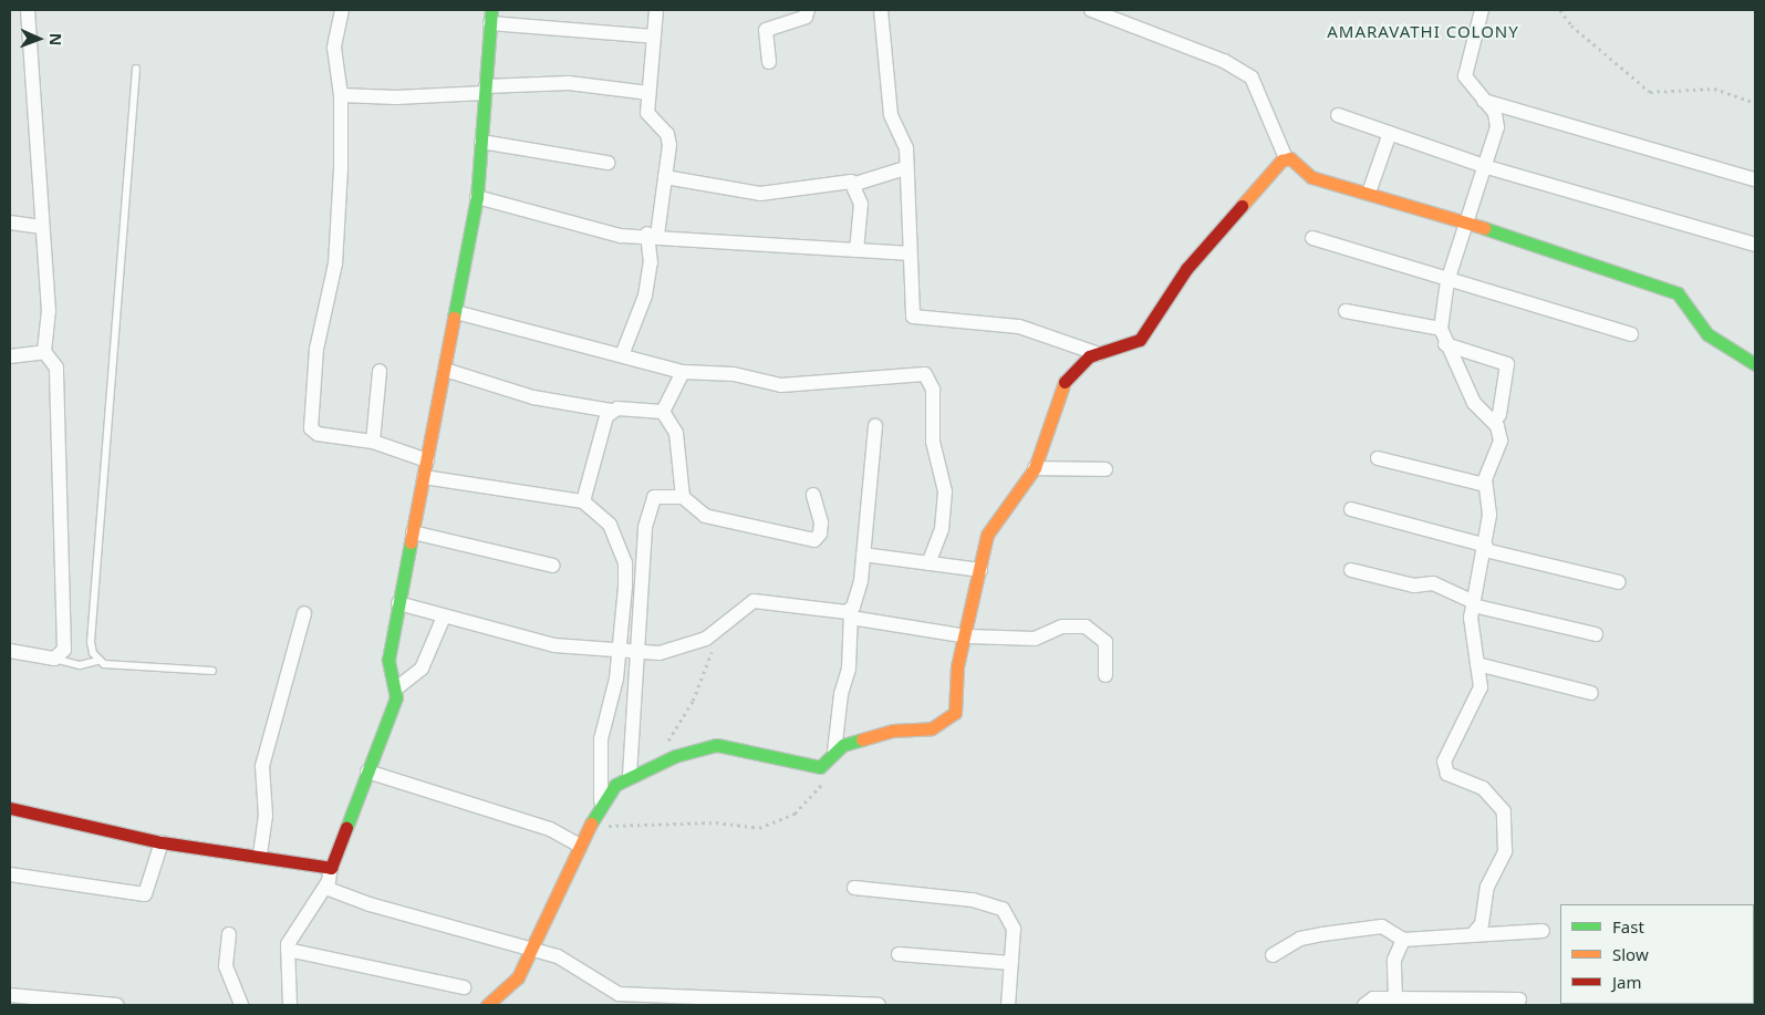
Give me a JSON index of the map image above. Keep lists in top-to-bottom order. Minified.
{"districts":["AMARAVATHI COLONY"],"legend":["Fast","Slow","Jam"],"north":"right"}
